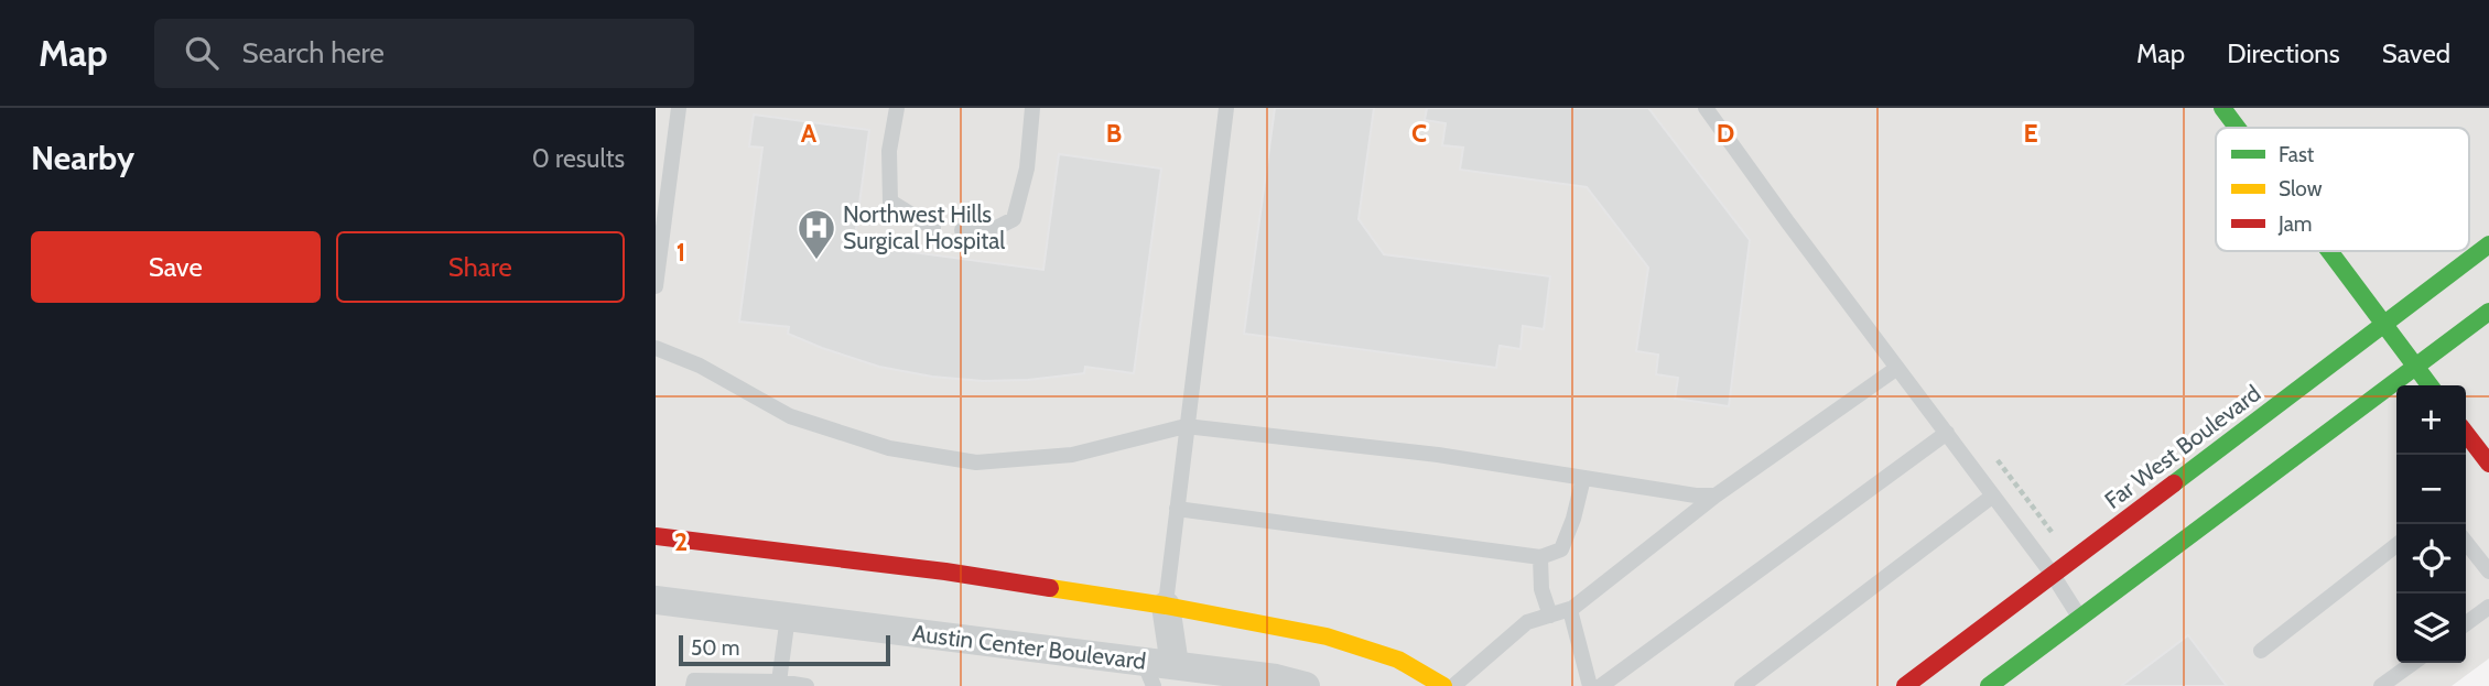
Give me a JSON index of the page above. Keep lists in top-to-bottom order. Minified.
{"streets":{"street":["Far West Boulevard","Austin Center Boulevard"]},"places":{"hospital":["Northwest Hills Surgical Hospital"]},"legend":["Fast","Slow","Jam"],"scale_bar":"50 m","page":{"header":"Map","search":"Search here","nav":["Map","Directions","Saved"],"heading":["Nearby","0 results"],"buttons":["Save","Share"],"map_buttons":["+","−"],"scale":"50 m"},"grid":{"columns":["A","B","C","D","E"],"rows":["1","2"]}}
